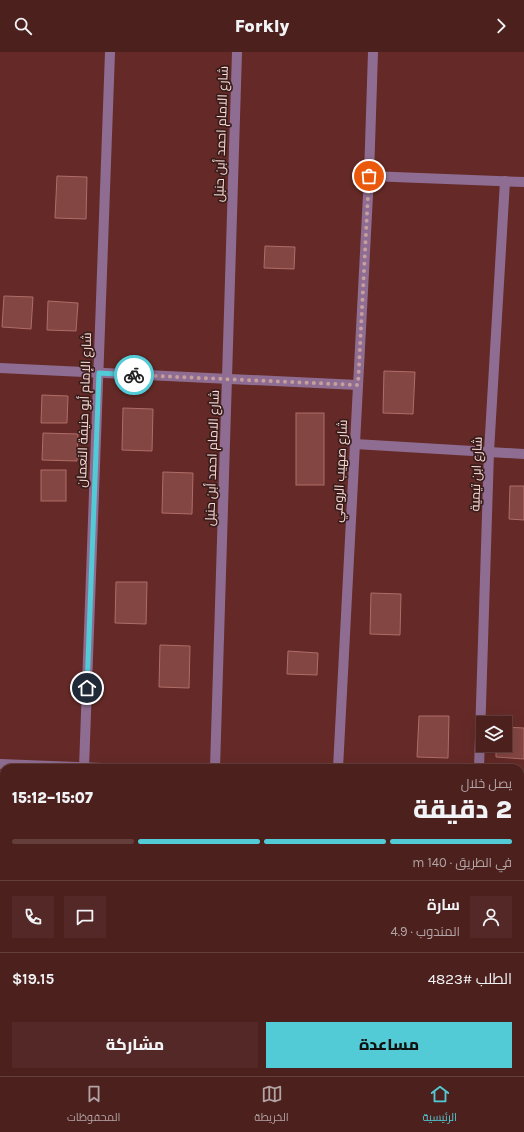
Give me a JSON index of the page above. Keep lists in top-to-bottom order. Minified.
{"streets":{"street":["شارع الامام احمد أبن حنبل","شارع الإمام أبو حنيفة النعمان","شارع صهيب الرومي","شارع ابن تيمية"]},"page":{"header":"Forkly","heading":["2 دقيقة","يصل خلال","15:07–15:12"],"panel":["سارة","المندوب · 4.9","الطلب #4823","$19.15"],"bar":"في الطريق · 140 m","buttons":["مساعدة","مشاركة"],"tabs":["الرئيسية","الخريطة","المحفوظات"]}}
